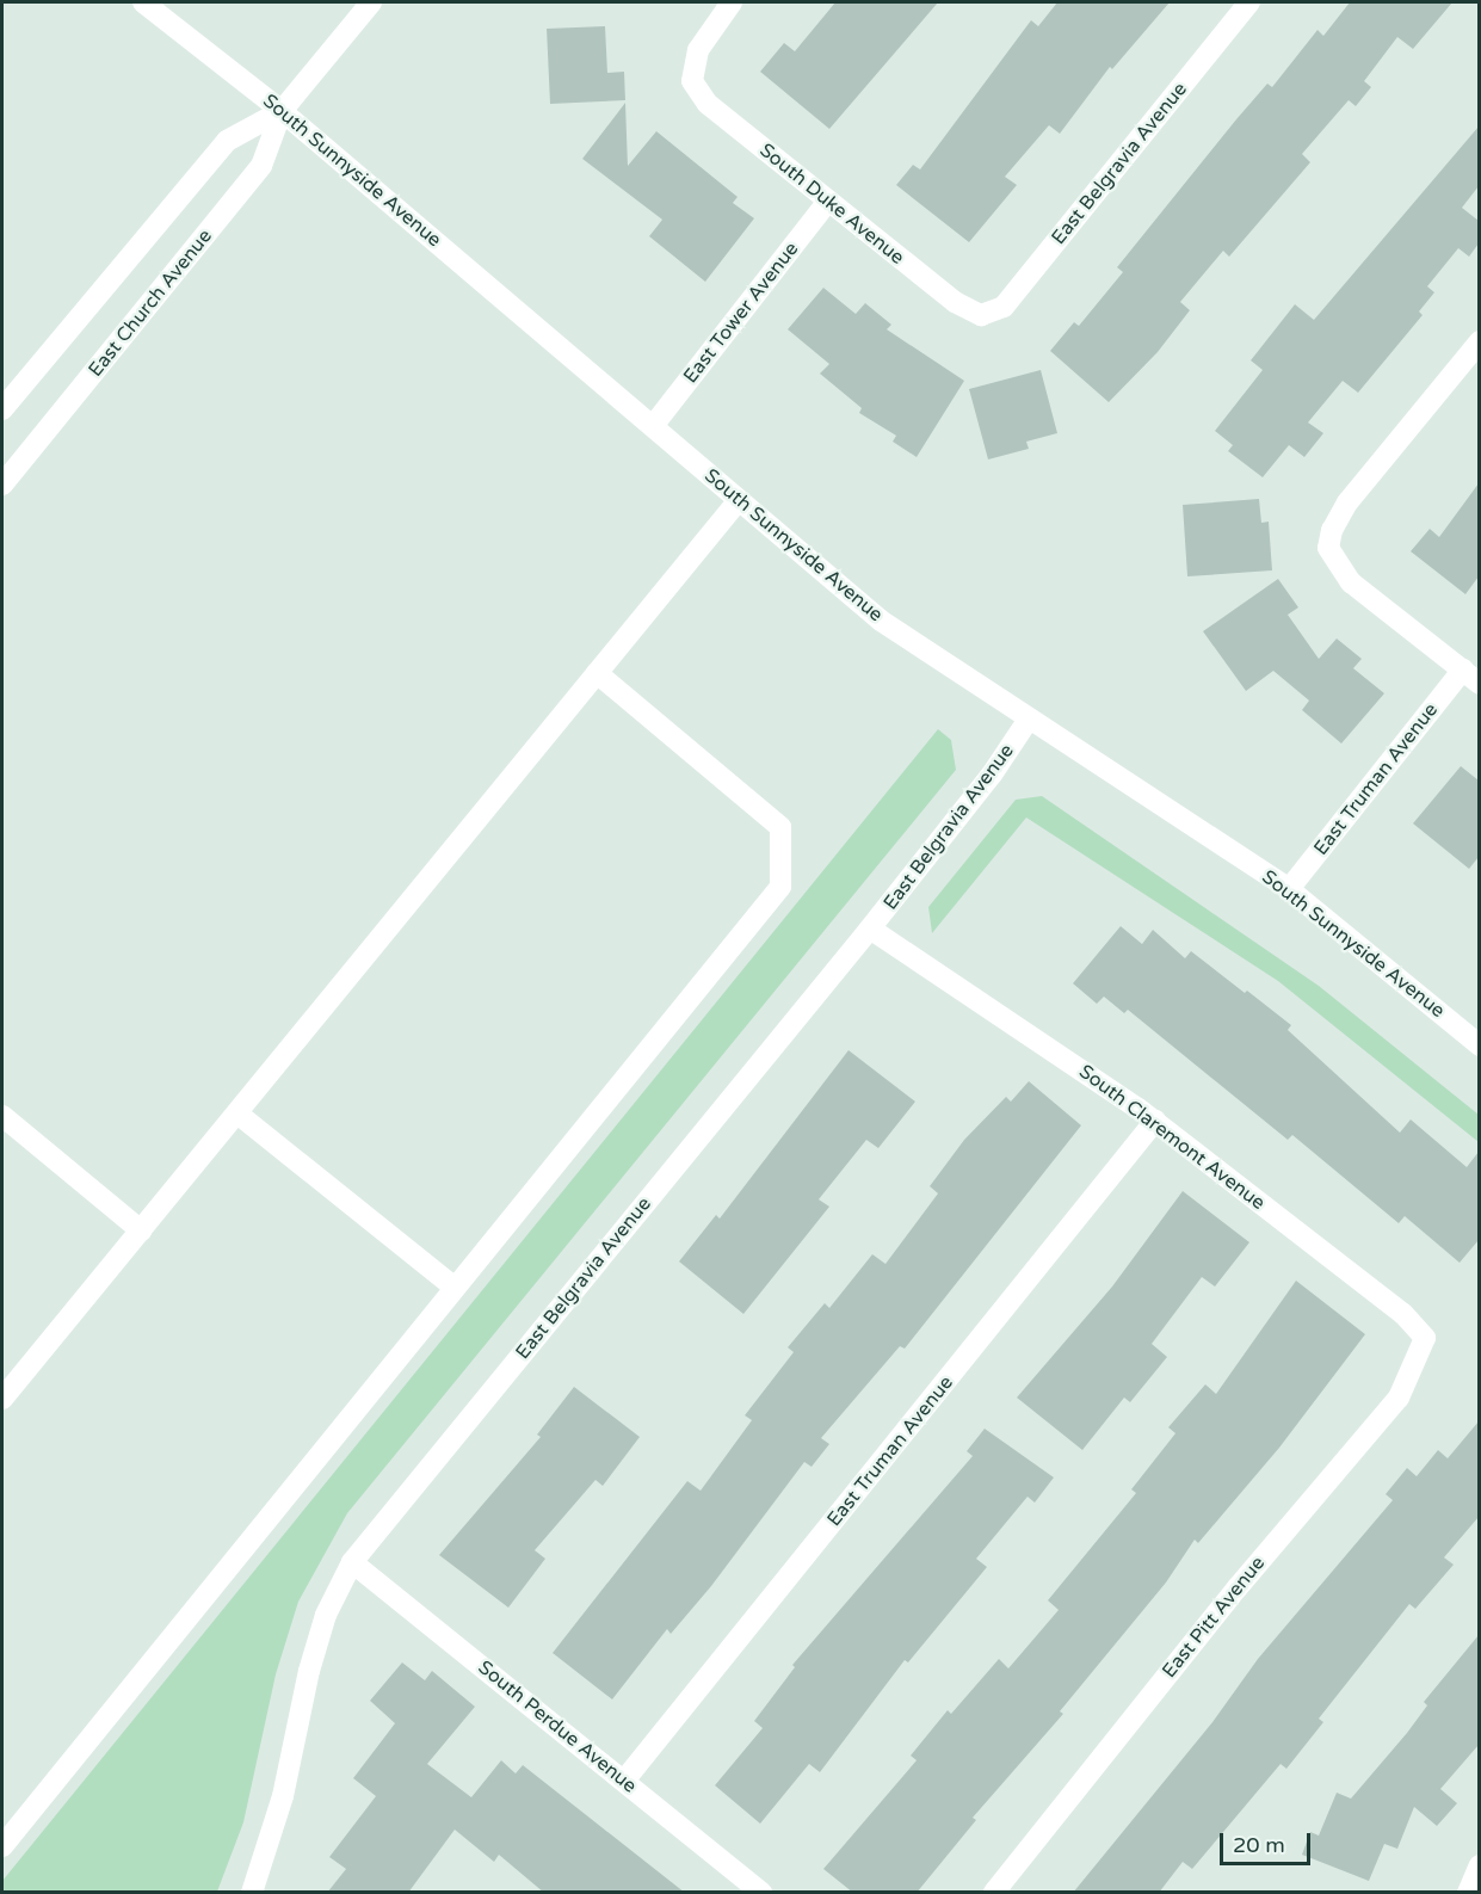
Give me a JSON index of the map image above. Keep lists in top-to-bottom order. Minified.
{"streets":{"street":["East Belgravia Avenue","South Sunnyside Avenue","South Duke Avenue","East Church Avenue","East Tower Avenue","East Truman Avenue","South Claremont Avenue","East Pitt Avenue","South Perdue Avenue"]},"crossings":[["East Belgravia Avenue","South Sunnyside Avenue"],["East Belgravia Avenue","South Duke Avenue"],["East Belgravia Avenue","South Claremont Avenue"],["East Belgravia Avenue","South Perdue Avenue"],["South Sunnyside Avenue","East Church Avenue"],["South Sunnyside Avenue","East Tower Avenue"],["South Sunnyside Avenue","East Truman Avenue"],["South Duke Avenue","East Tower Avenue"],["East Truman Avenue","South Claremont Avenue"],["East Truman Avenue","South Perdue Avenue"],["South Claremont Avenue","East Pitt Avenue"]],"scale_bar":"20 m"}
